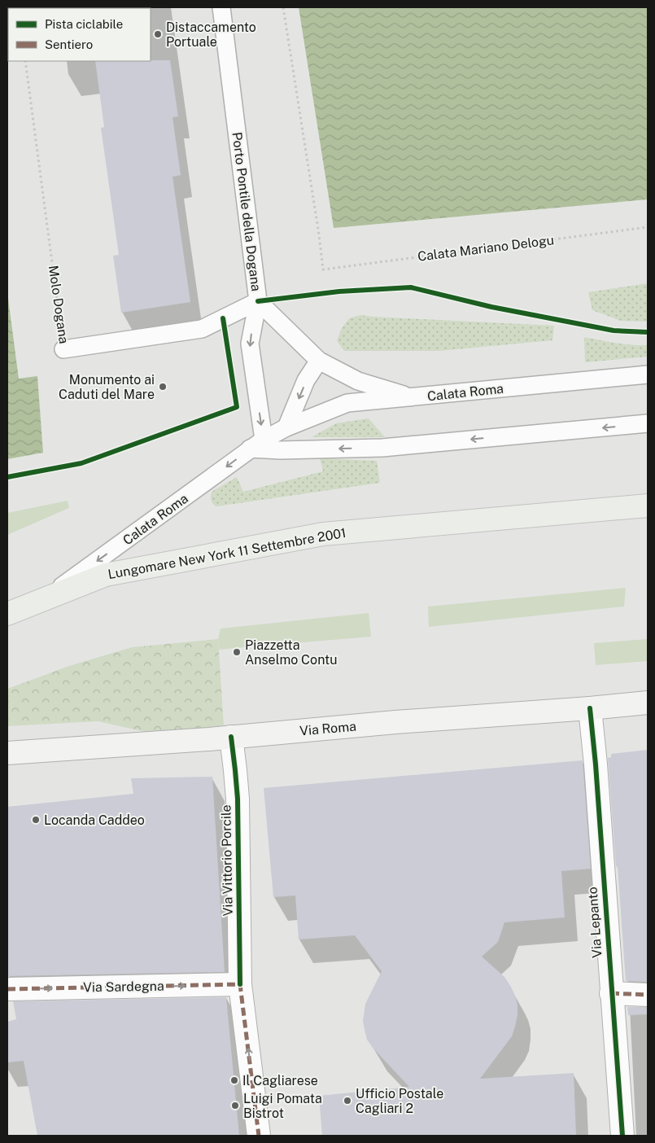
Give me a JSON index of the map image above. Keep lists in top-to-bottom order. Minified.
{"streets":{"main road":["Lungomare New York 11 Settembre 2001","Via Roma"],"street":["Via Vittorio Porcile","Via Lepanto","Via Sardegna"],"lane":["Porto Pontile della Dogana","Molo Dogana","Calata Roma"],"path":["Calata Mariano Delogu"]},"crossings":[["Porto Pontile della Dogana","Molo Dogana"],["Porto Pontile della Dogana","Calata Roma"],["Calata Roma","Lungomare New York 11 Settembre 2001"],["Via Roma","Via Vittorio Porcile"],["Via Roma","Via Lepanto"],["Via Vittorio Porcile","Via Sardegna"]],"one_way":["Calata Roma","Via Vittorio Porcile","Via Sardegna"],"places":["Distaccamento Portuale","Monumento ai Caduti del Mare","Piazzetta Anselmo Contu","Locanda Caddeo","Il Cagliarese","Ufficio Postale Cagliari 2","Luigi Pomata Bistrot"],"legend":["Pista ciclabile","Sentiero"]}
